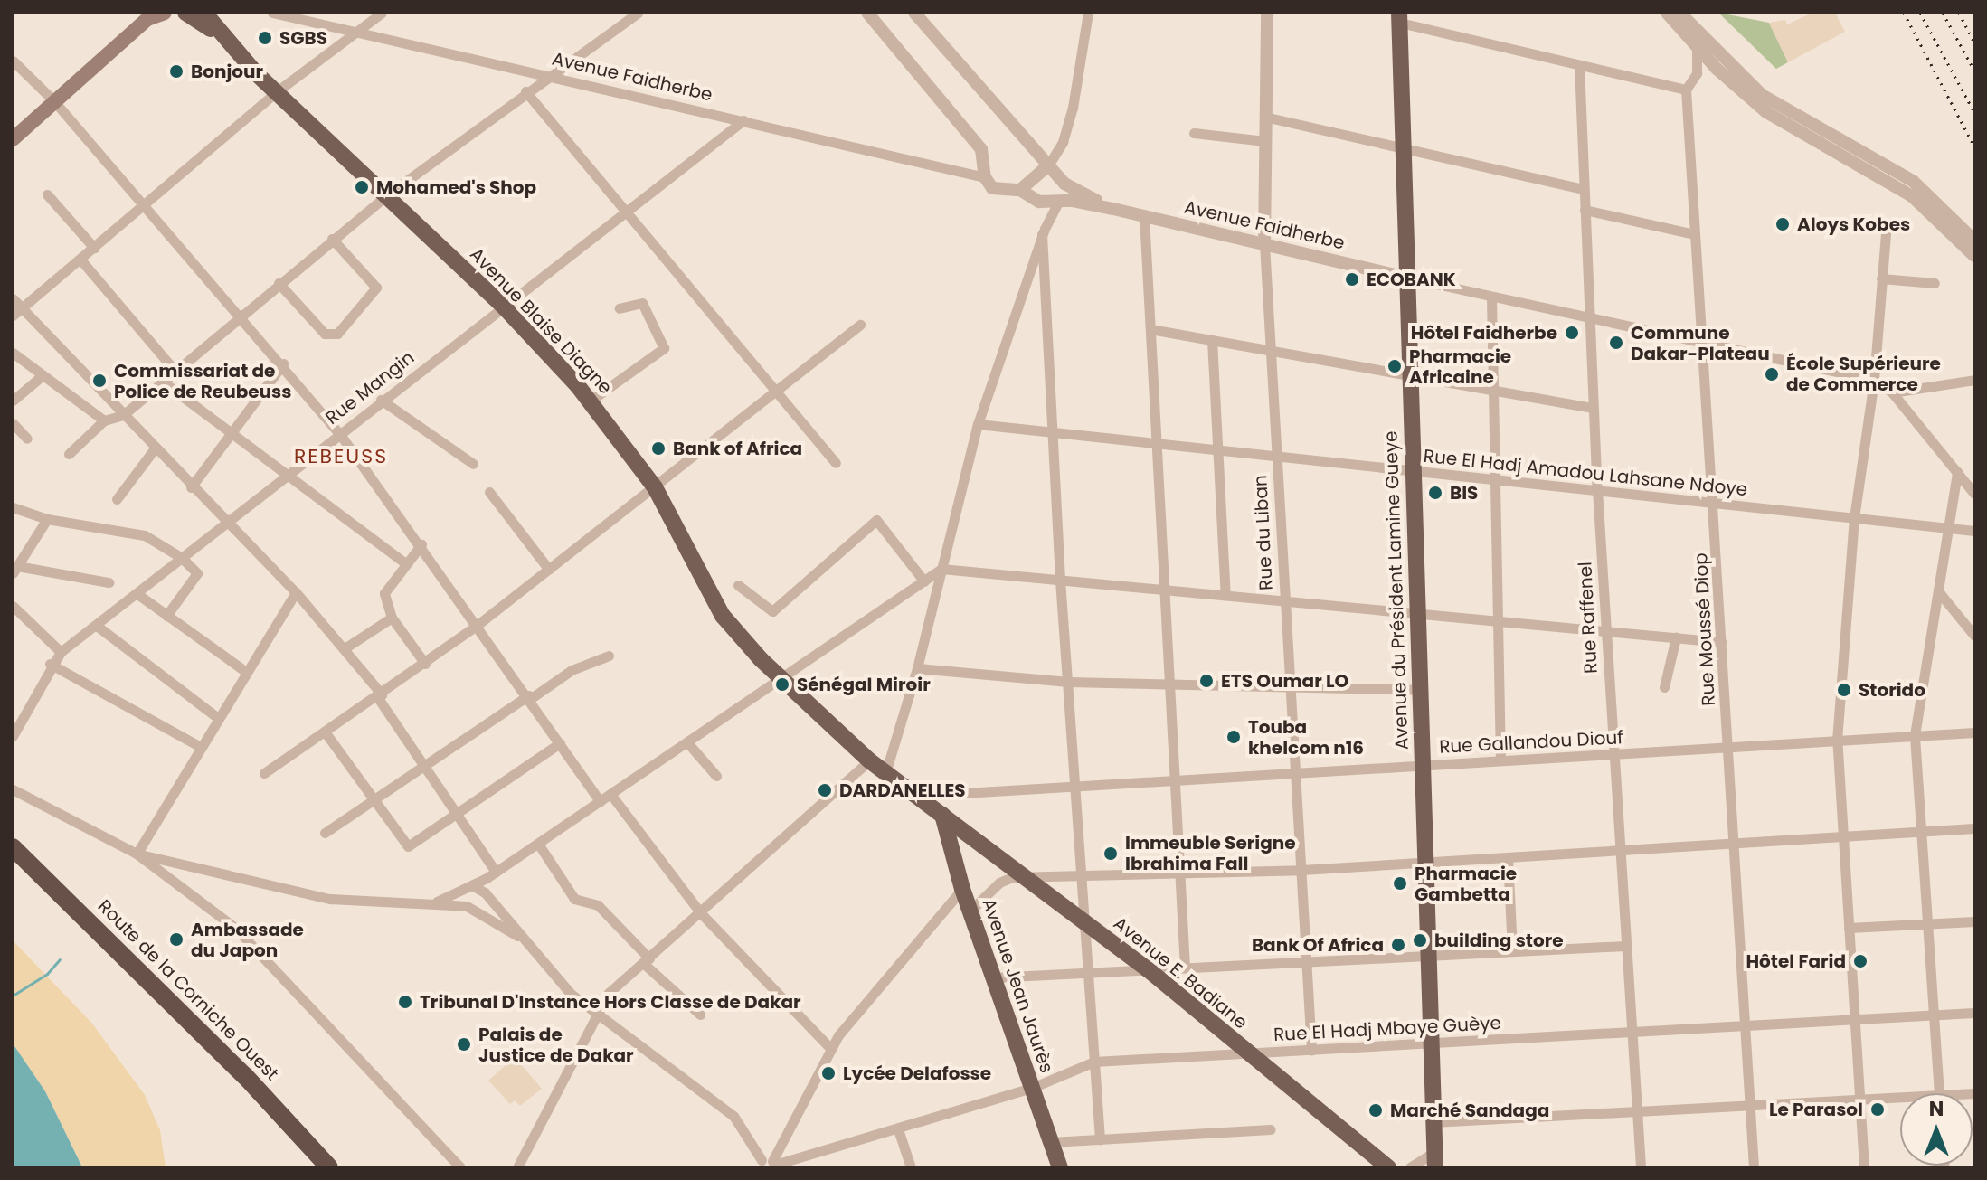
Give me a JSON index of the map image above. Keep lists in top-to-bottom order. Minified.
{"streets":{"highway":["Route de la Corniche Ouest"],"main road":["Avenue Blaise Diagne","Avenue du Président Lamine Gueye","Avenue E. Badiane","Avenue Jean Jaurès"],"street":["Avenue Faidherbe","Rue Mangin","Rue El Hadj Amadou Lahsane Ndoye","Rue du Liban","Rue Raffenel","Rue Moussé Diop","Rue Gallandou Diouf","Rue El Hadj Mbaye Guèye"]},"crossings":[["Avenue Faidherbe","Rue Mangin"],["Avenue Faidherbe","Rue du Liban"],["Avenue Faidherbe","Avenue du Président Lamine Gueye"],["Avenue Blaise Diagne","Rue Mangin"],["Avenue Blaise Diagne","Rue Gallandou Diouf"],["Avenue Blaise Diagne","Avenue E. Badiane"],["Avenue Blaise Diagne","Avenue Jean Jaurès"],["Rue El Hadj Amadou Lahsane Ndoye","Rue du Liban"],["Rue El Hadj Amadou Lahsane Ndoye","Avenue du Président Lamine Gueye"],["Rue El Hadj Amadou Lahsane Ndoye","Rue Raffenel"],["Rue El Hadj Amadou Lahsane Ndoye","Rue Moussé Diop"],["Rue du Liban","Rue Gallandou Diouf"],["Rue du Liban","Rue El Hadj Mbaye Guèye"],["Avenue du Président Lamine Gueye","Rue Gallandou Diouf"],["Avenue du Président Lamine Gueye","Rue El Hadj Mbaye Guèye"],["Rue Raffenel","Rue Gallandou Diouf"],["Rue Raffenel","Rue El Hadj Mbaye Guèye"],["Rue Moussé Diop","Rue Gallandou Diouf"],["Rue Moussé Diop","Rue El Hadj Mbaye Guèye"],["Avenue E. Badiane","Avenue Jean Jaurès"],["Avenue E. Badiane","Rue El Hadj Mbaye Guèye"],["Avenue Jean Jaurès","Rue El Hadj Mbaye Guèye"]],"districts":["REBEUSS"],"places":["SGBS","Bonjour","Mohamed's Shop","Aloys Kobes","ECOBANK","Hôtel Faidherbe","Commune Dakar-Plateau","Pharmacie Africaine","École Supérieure de Commerce","Commissariat de Police de Reubeuss","Bank of Africa","BIS","ETS Oumar LO","Sénégal Miroir","Storido","Touba khelcom n16","DARDANELLES","Immeuble Serigne Ibrahima Fall","Pharmacie Gambetta","Ambassade du Japon","building store","Bank Of Africa","Hôtel Farid","Tribunal D'Instance Hors Classe de Dakar","Palais de Justice de Dakar","Lycée Delafosse","Le Parasol","Marché Sandaga"],"north":"top"}
